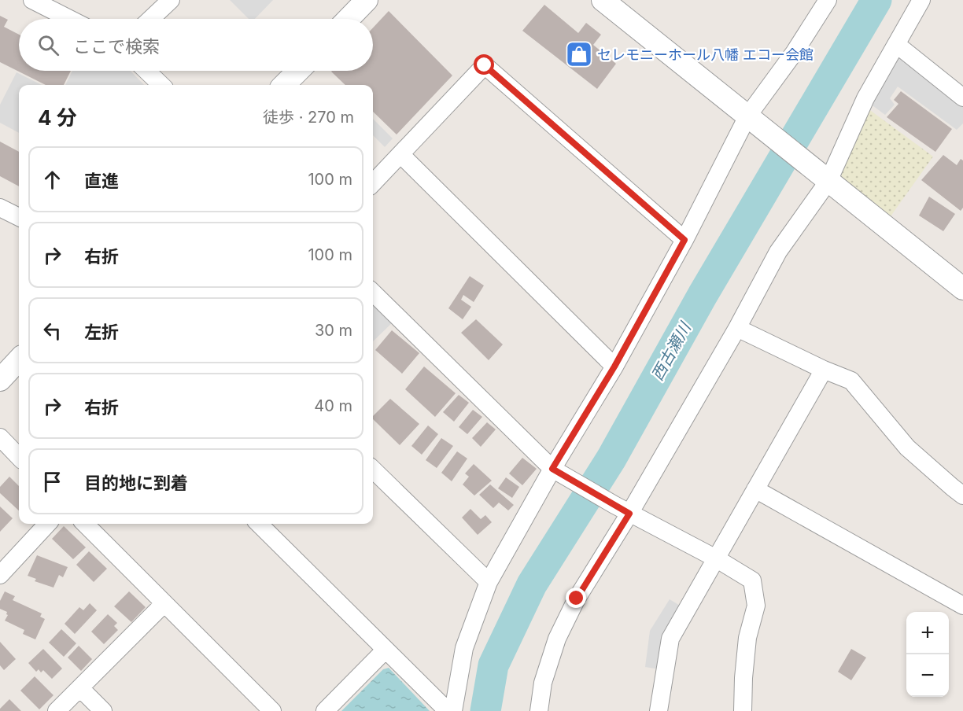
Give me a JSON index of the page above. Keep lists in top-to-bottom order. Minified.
{"water":["西古瀬川"],"places":{"shop":["セレモニーホール八幡 エコー会館"]},"page":{"search":"ここで検索","heading":["4 分","徒歩 · 270 m"],"list":[["直進","100 m"],["右折","100 m"],["左折","30 m"],["右折","40 m"],"目的地に到着"],"map_buttons":["+","−"]}}
